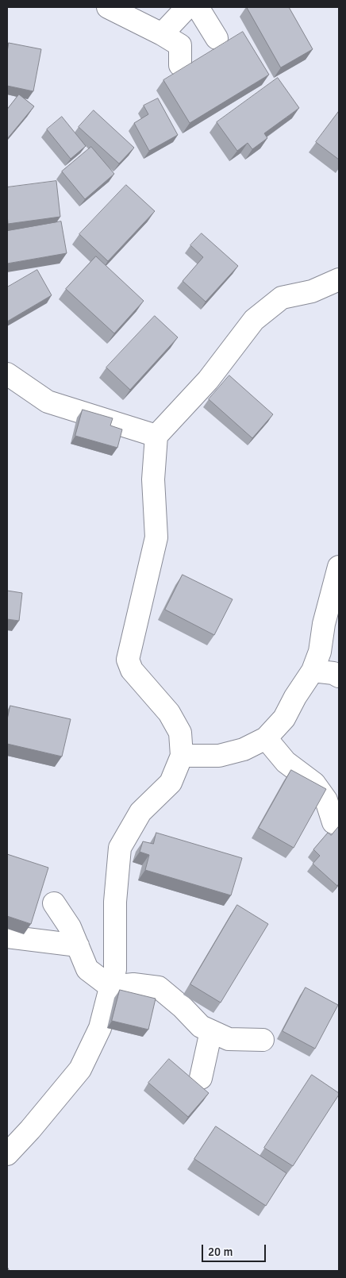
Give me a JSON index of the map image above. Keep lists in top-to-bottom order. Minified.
{"scale_bar":"20 m"}
